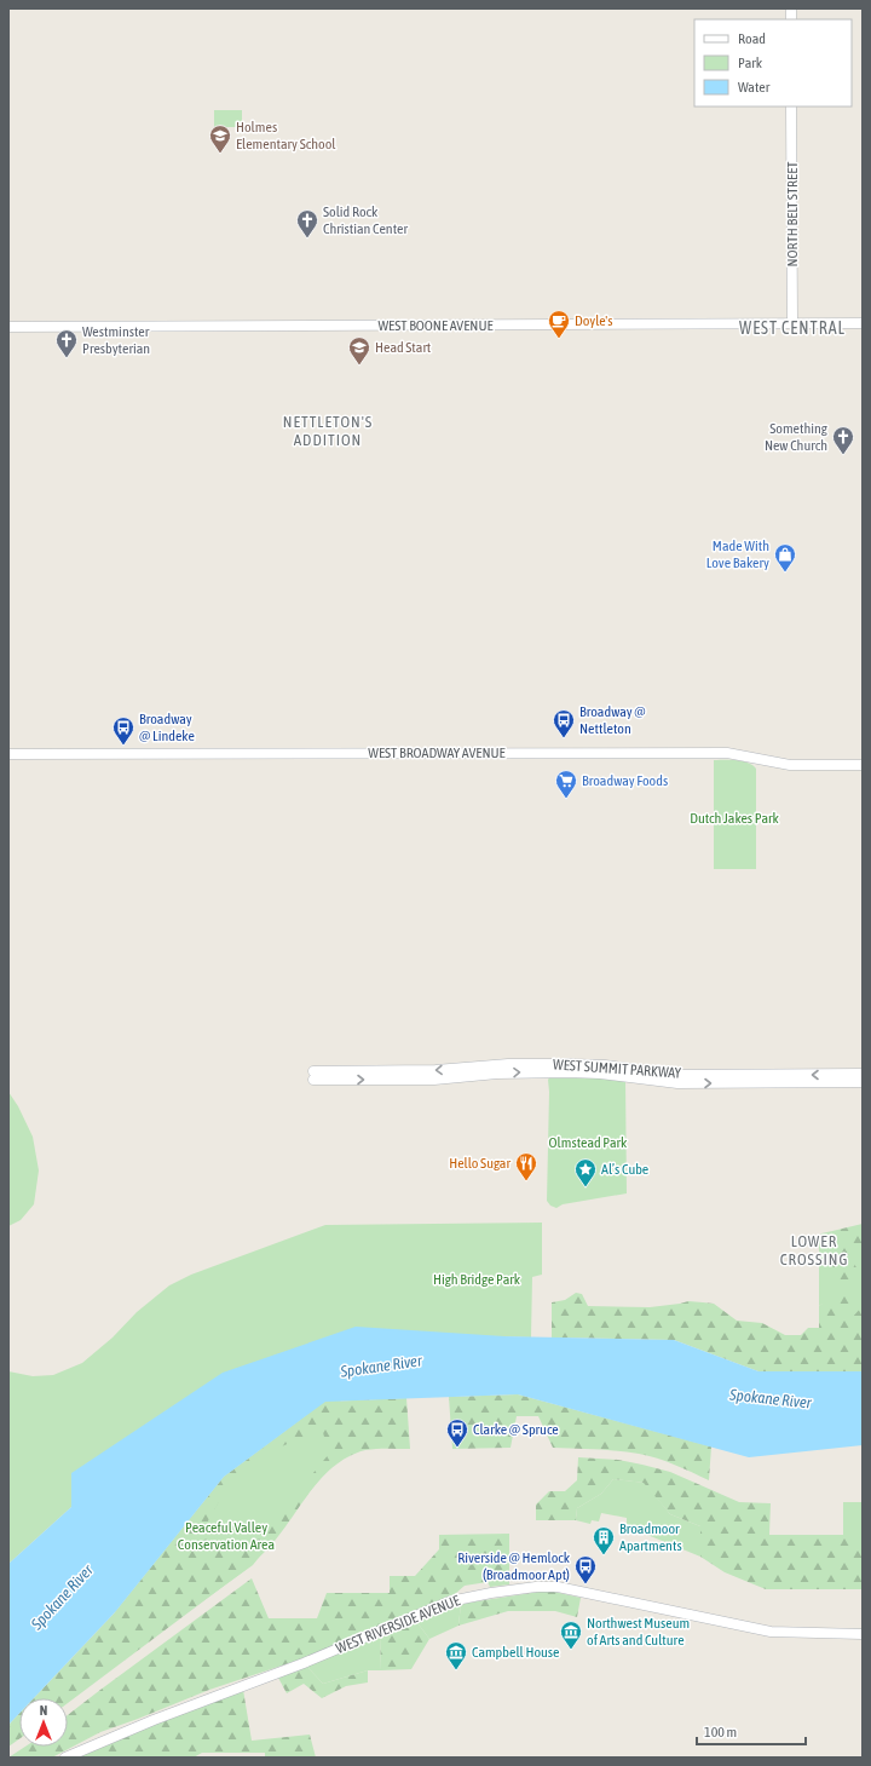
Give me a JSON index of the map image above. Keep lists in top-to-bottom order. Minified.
{"streets":{"street":["NORTH BELT STREET","WEST BOONE AVENUE","WEST BROADWAY AVENUE","WEST SUMMIT PARKWAY","WEST RIVERSIDE AVENUE"]},"crossings":[["NORTH BELT STREET","WEST BOONE AVENUE"]],"districts":["WEST CENTRAL","NETTLETON'S ADDITION","LOWER CROSSING"],"water":["Spokane River"],"parks":["Dutch Jakes Park","Olmstead Park","High Bridge Park","Peaceful Valley Conservation Area"],"places":{"school or university":["Holmes Elementary School","Head Start"],"church":["Solid Rock Christian Center","Westminster Presbyterian","Something New Church"],"cafe":["Doyle's"],"shop":["Made With Love Bakery"],"bus stop":["Broadway @ Nettleton","Broadway @ Lindeke","Clarke @ Spruce","Riverside @ Hemlock (Broadmoor Apt)"],"supermarket":["Broadway Foods"],"restaurant":["Hello Sugar"],"place":["Al’s Cube"],"building":["Broadmoor Apartments"],"museum":["Northwest Museum of Arts and Culture","Campbell House"]},"legend":["Road","Park","Water"],"scale_bar":"100 m","north":"top"}
